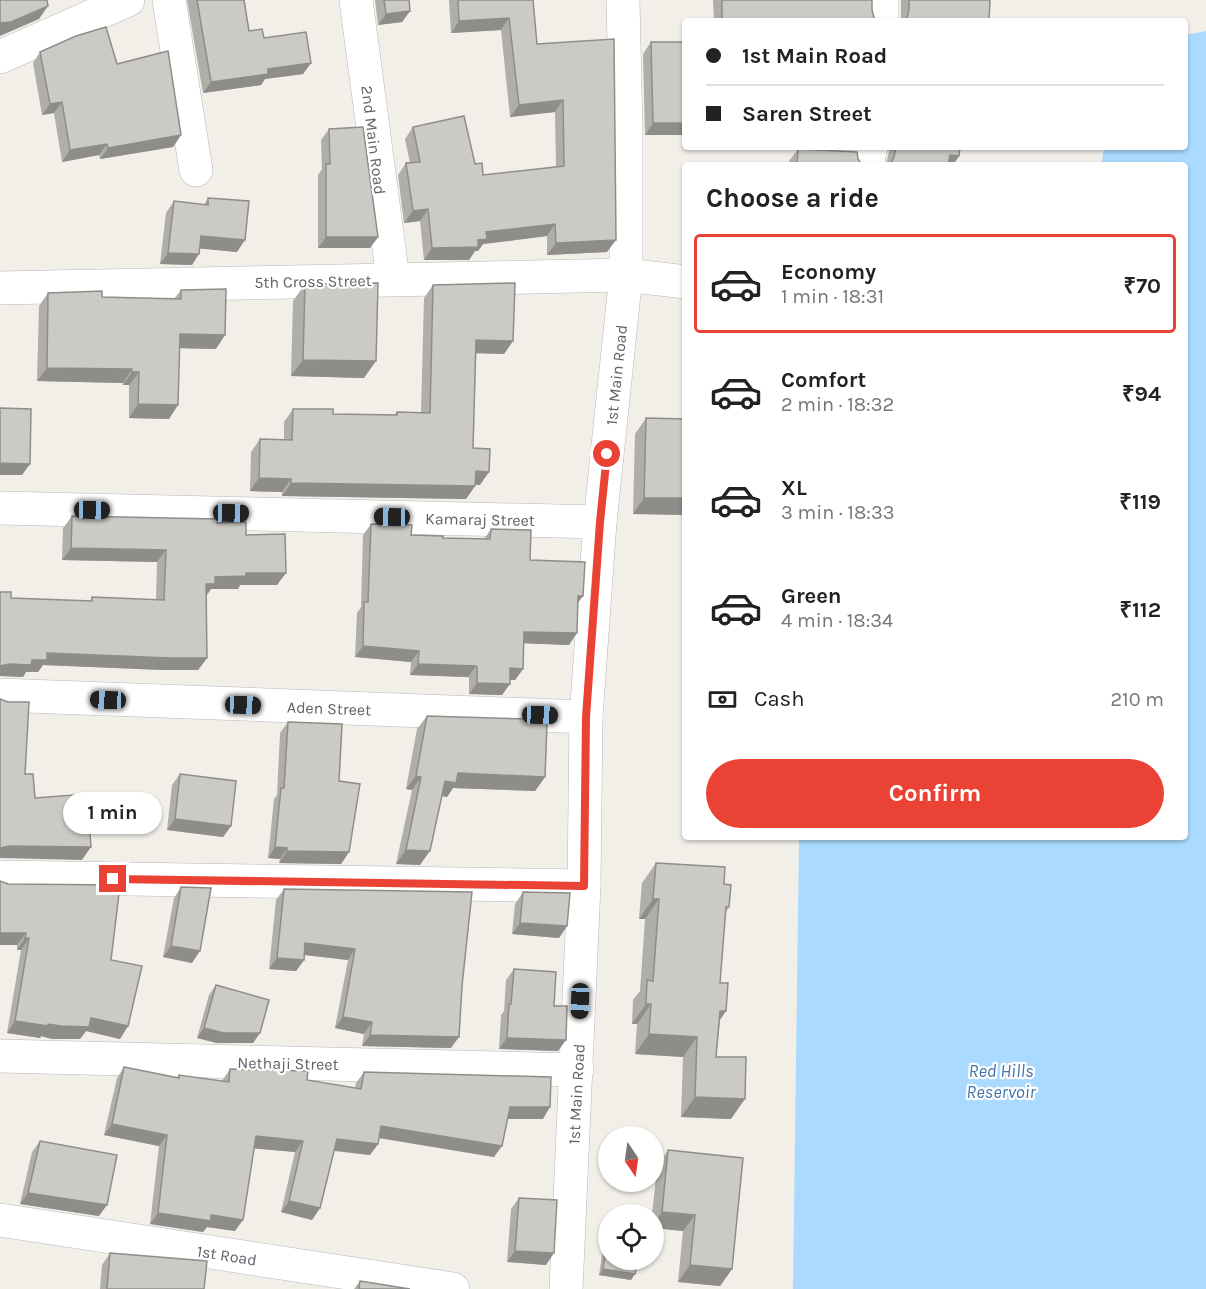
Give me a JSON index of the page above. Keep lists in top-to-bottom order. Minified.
{"streets":{"street":["2nd Main Road","5th Cross Street","1st Main Road","Kamaraj Street","Aden Street","Nethaji Street","1st Road"]},"crossings":[["2nd Main Road","5th Cross Street"],["5th Cross Street","1st Main Road"],["1st Main Road","Kamaraj Street"],["1st Main Road","Aden Street"],["1st Main Road","Nethaji Street"]],"water":["Red Hills Reservoir"],"north":"bottom","page":{"banner":["1st Main Road","Saren Street"],"heading":"Choose a ride","list":[{"name":"Economy","note":"1 min · 18:31","value":"₹70"},{"name":"Comfort","note":"2 min · 18:32","value":"₹94"},{"name":"XL","note":"3 min · 18:33","value":"₹119"},{"name":"Green","note":"4 min · 18:34","value":"₹112"}],"pay":["Cash","210 m"],"buttons":"Confirm","bubble":"1 min"}}
